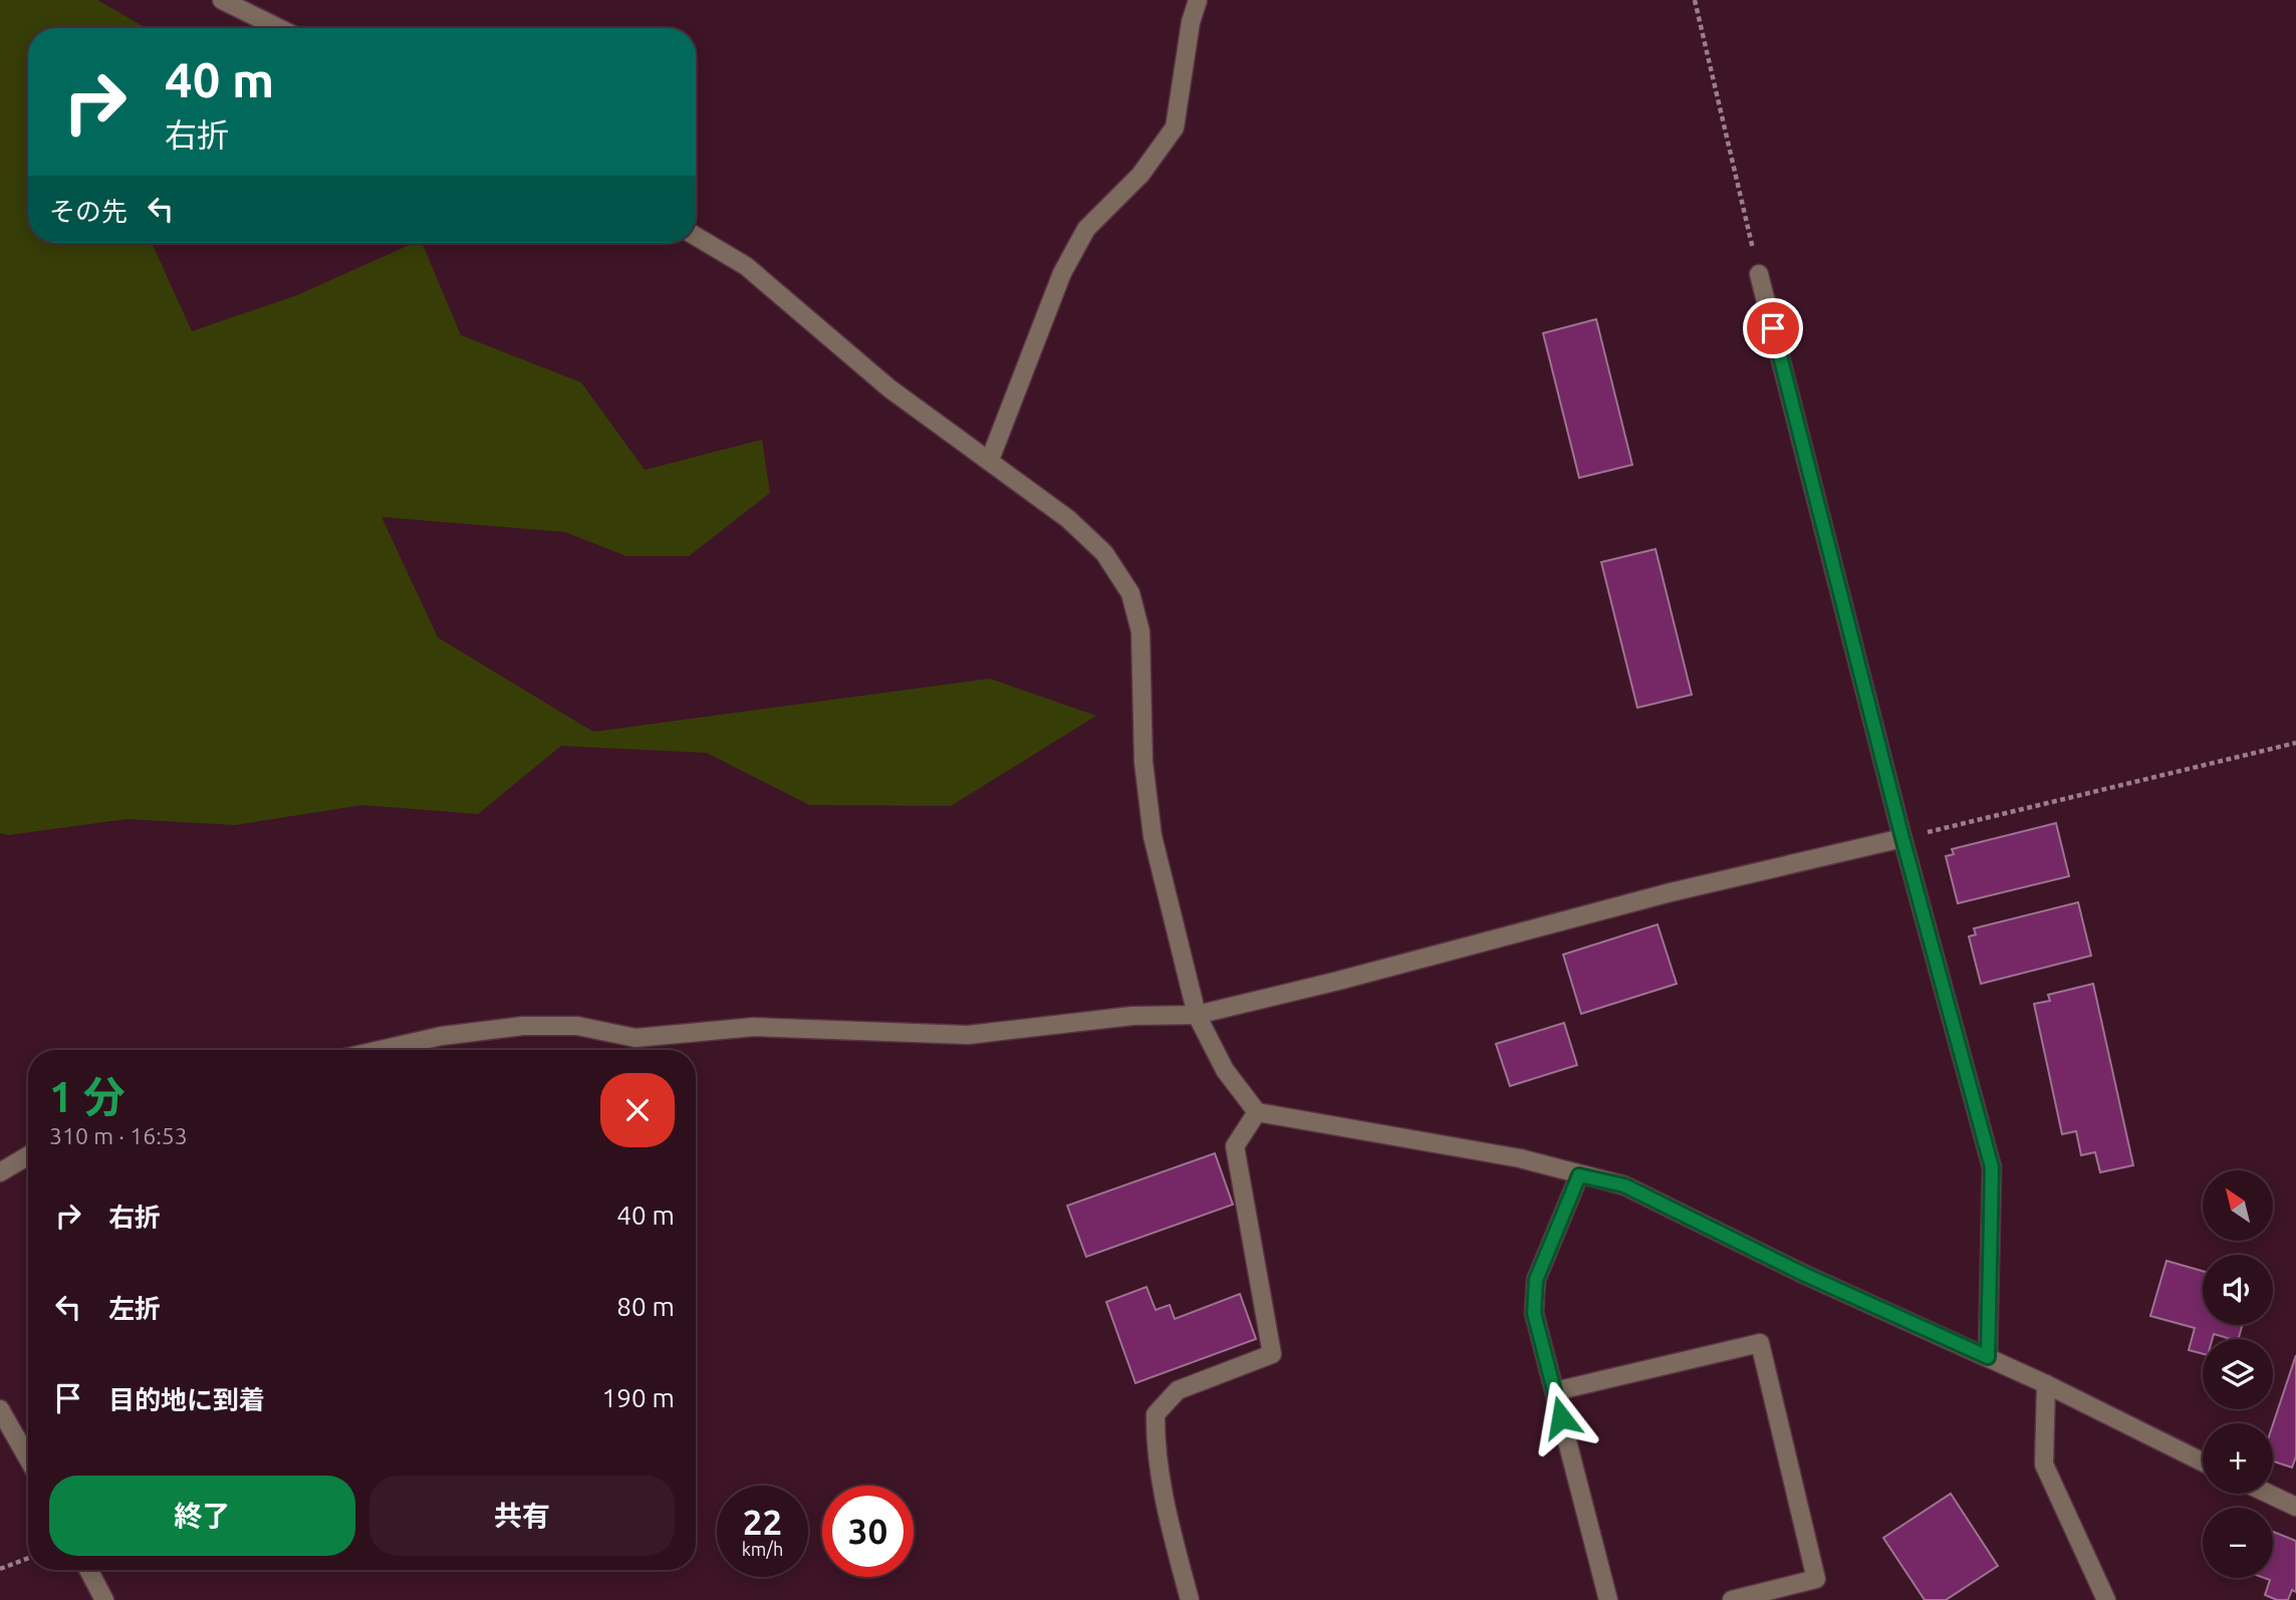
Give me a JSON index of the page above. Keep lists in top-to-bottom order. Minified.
{"north":"top left","page":{"turn":["40 m","右折"],"then":"その先","heading":["1 分","310 m · 16:53"],"list":[{"name":"右折","value":"40 m"},{"name":"左折","value":"80 m"},{"name":"目的地に到着","value":"190 m"}],"map_buttons":["+","−"],"buttons":["終了","共有"],"speed":"22 km/h","limit":"30"}}
